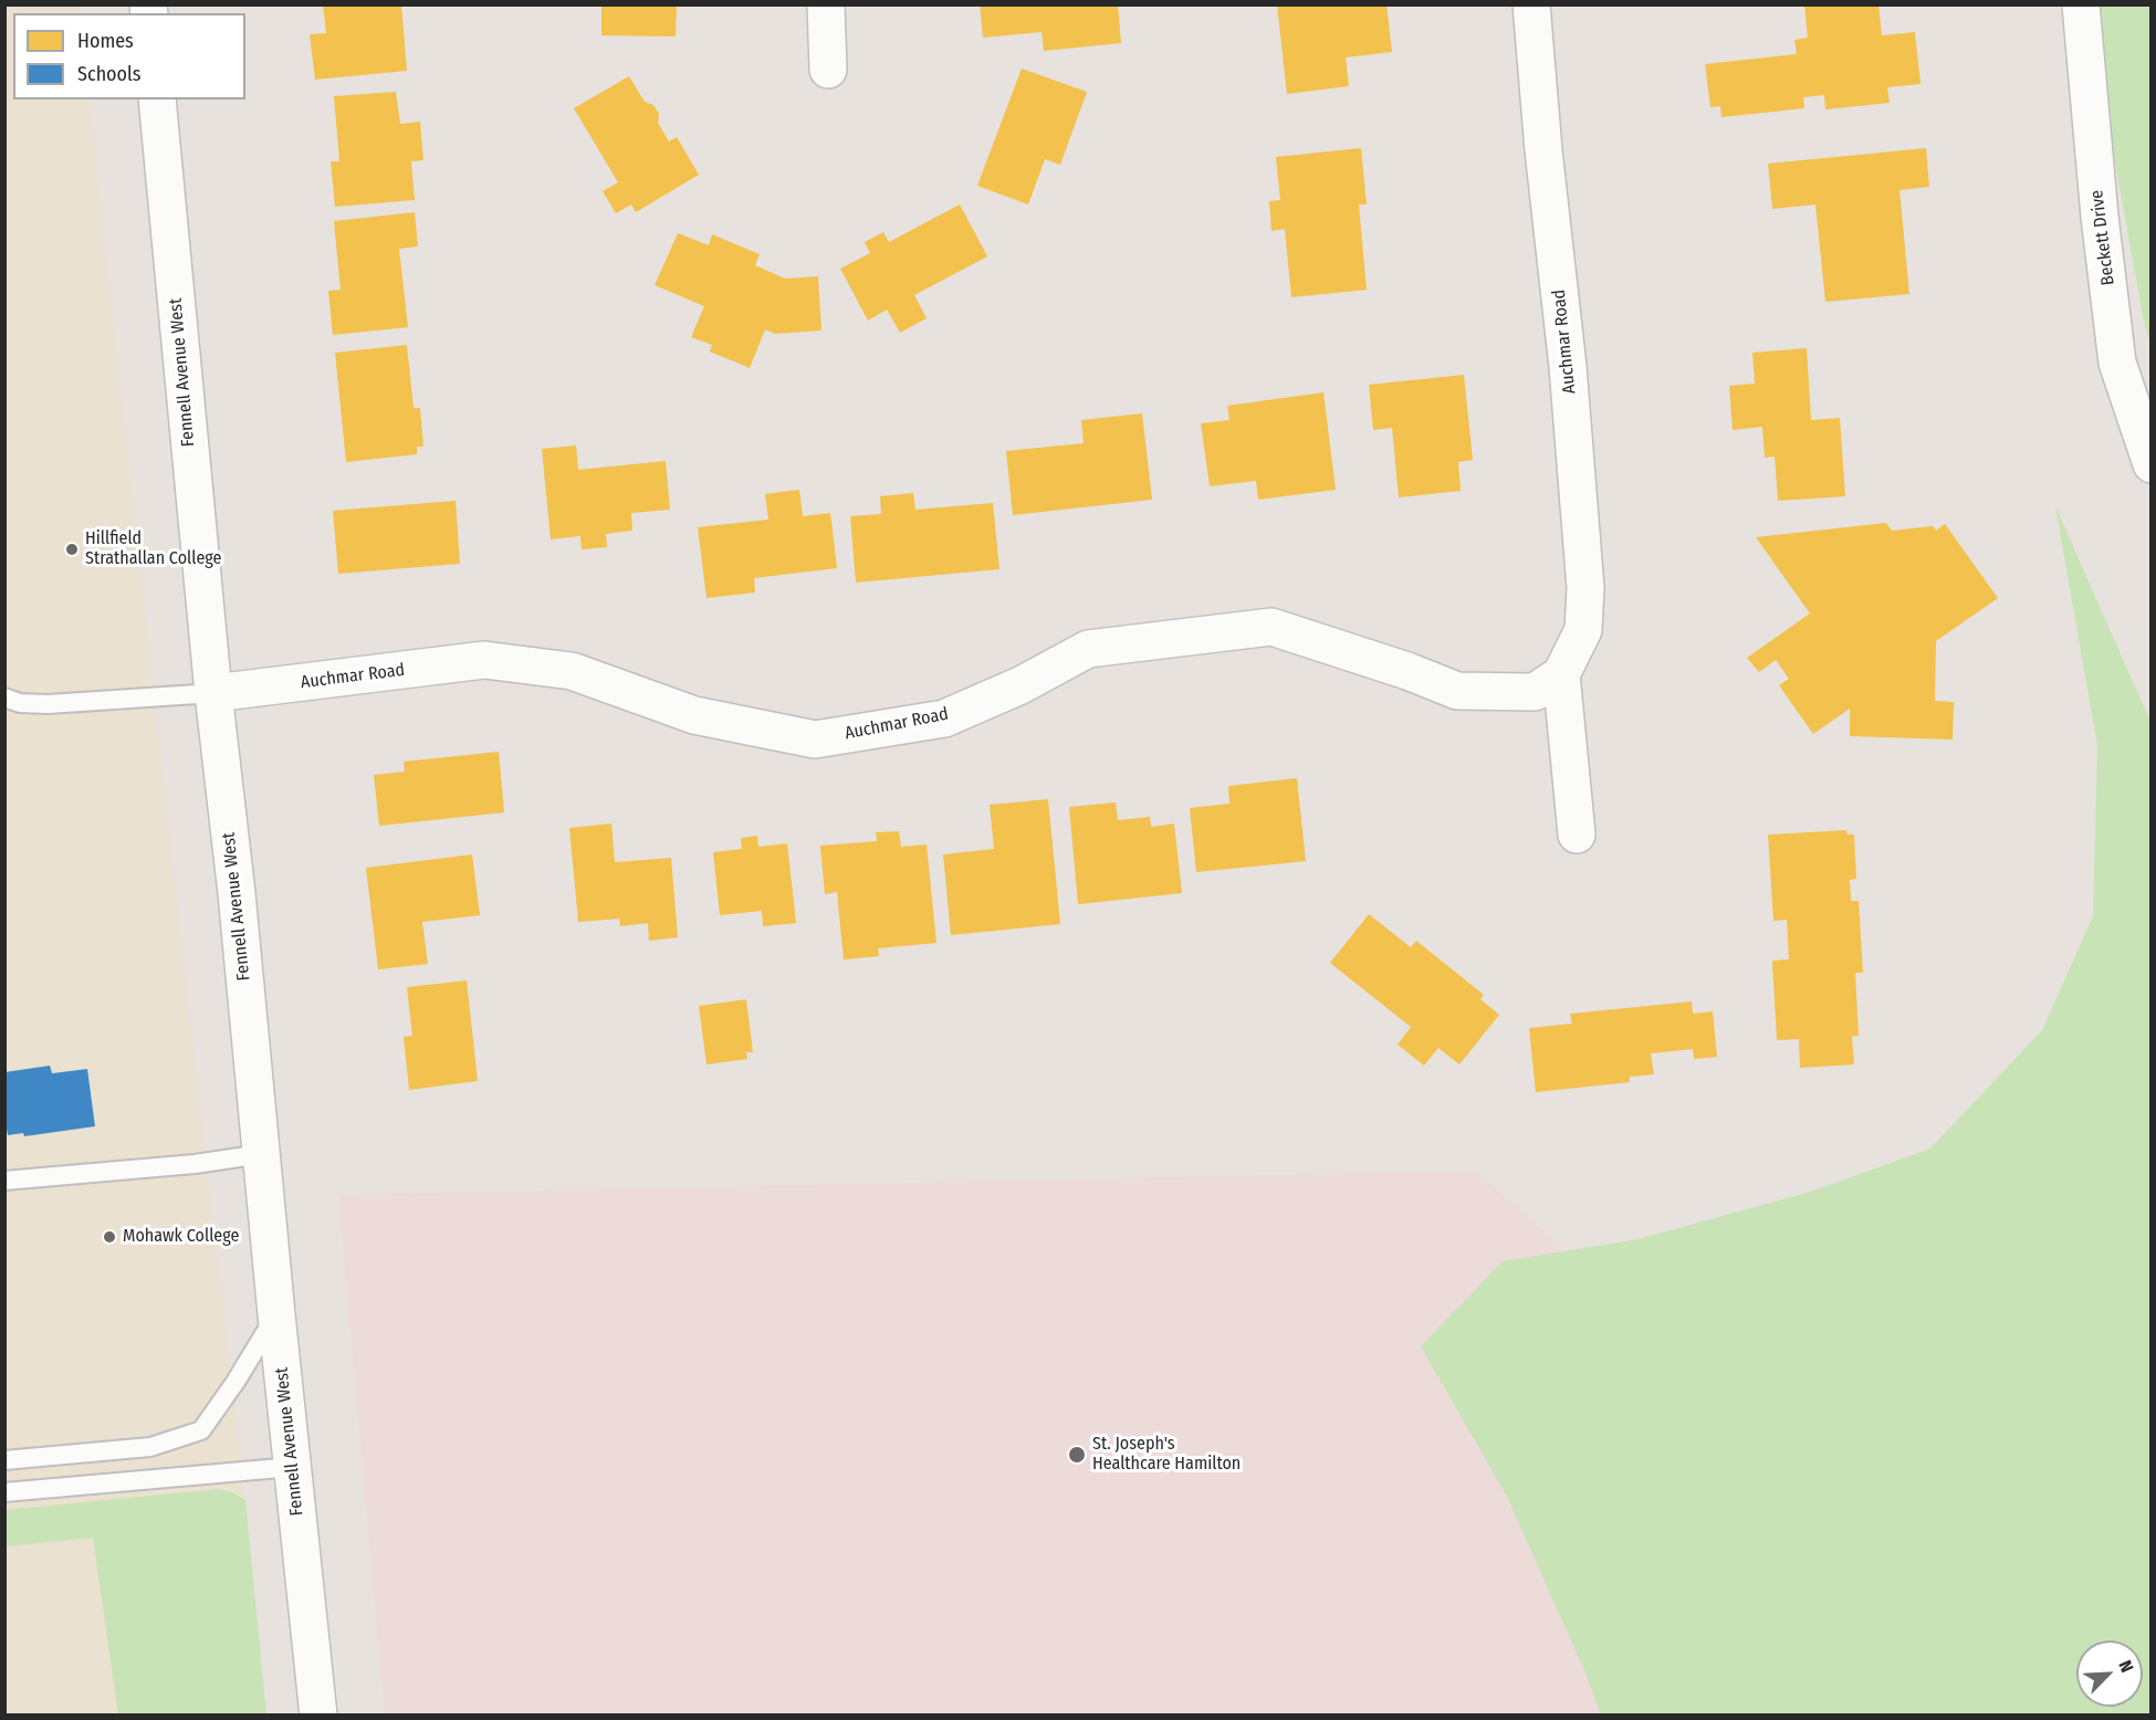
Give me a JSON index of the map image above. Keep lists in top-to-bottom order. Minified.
{"streets":{"street":["Beckett Drive","Auchmar Road","Fennell Avenue West"]},"crossings":[["Auchmar Road","Fennell Avenue West"]],"places":["Hillfield Strathallan College","Mohawk College","St. Joseph's Healthcare Hamilton"],"legend":["Homes","Schools"],"north":"top right"}
